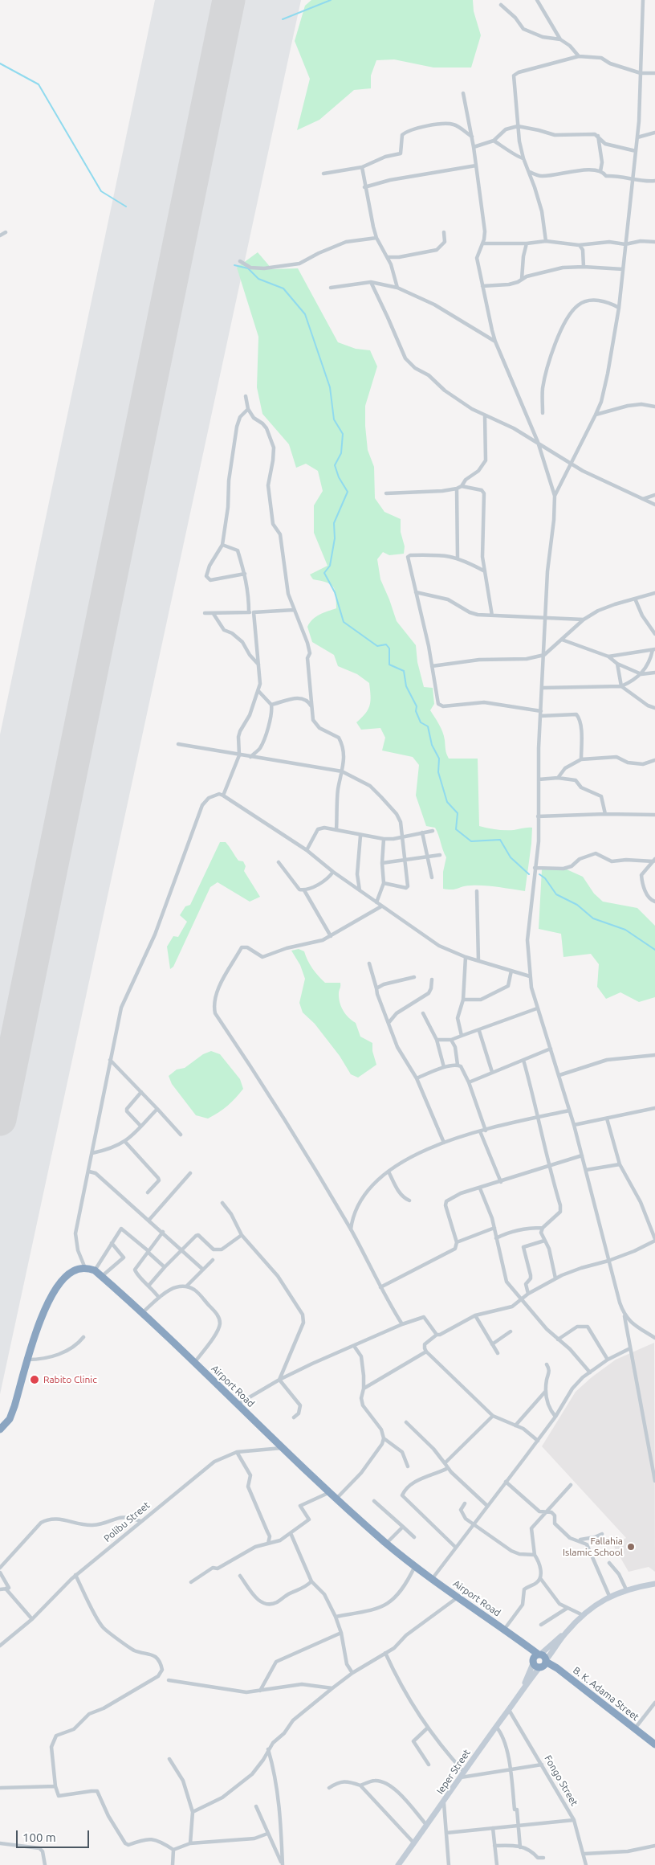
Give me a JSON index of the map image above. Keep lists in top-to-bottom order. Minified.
{"streets":{"highway":["Airport Road","B. K. Adama Street"],"street":["Polibu Street","Ieper Street","Fongo Street"]},"crossings":[["Airport Road","Polibu Street"],["Airport Road","B. K. Adama Street"],["Airport Road","Ieper Street"],["B. K. Adama Street","Ieper Street"],["Ieper Street","Fongo Street"]],"places":["Rabito Clinic","Fallahia Islamic School"],"scale_bar":"100 m"}
